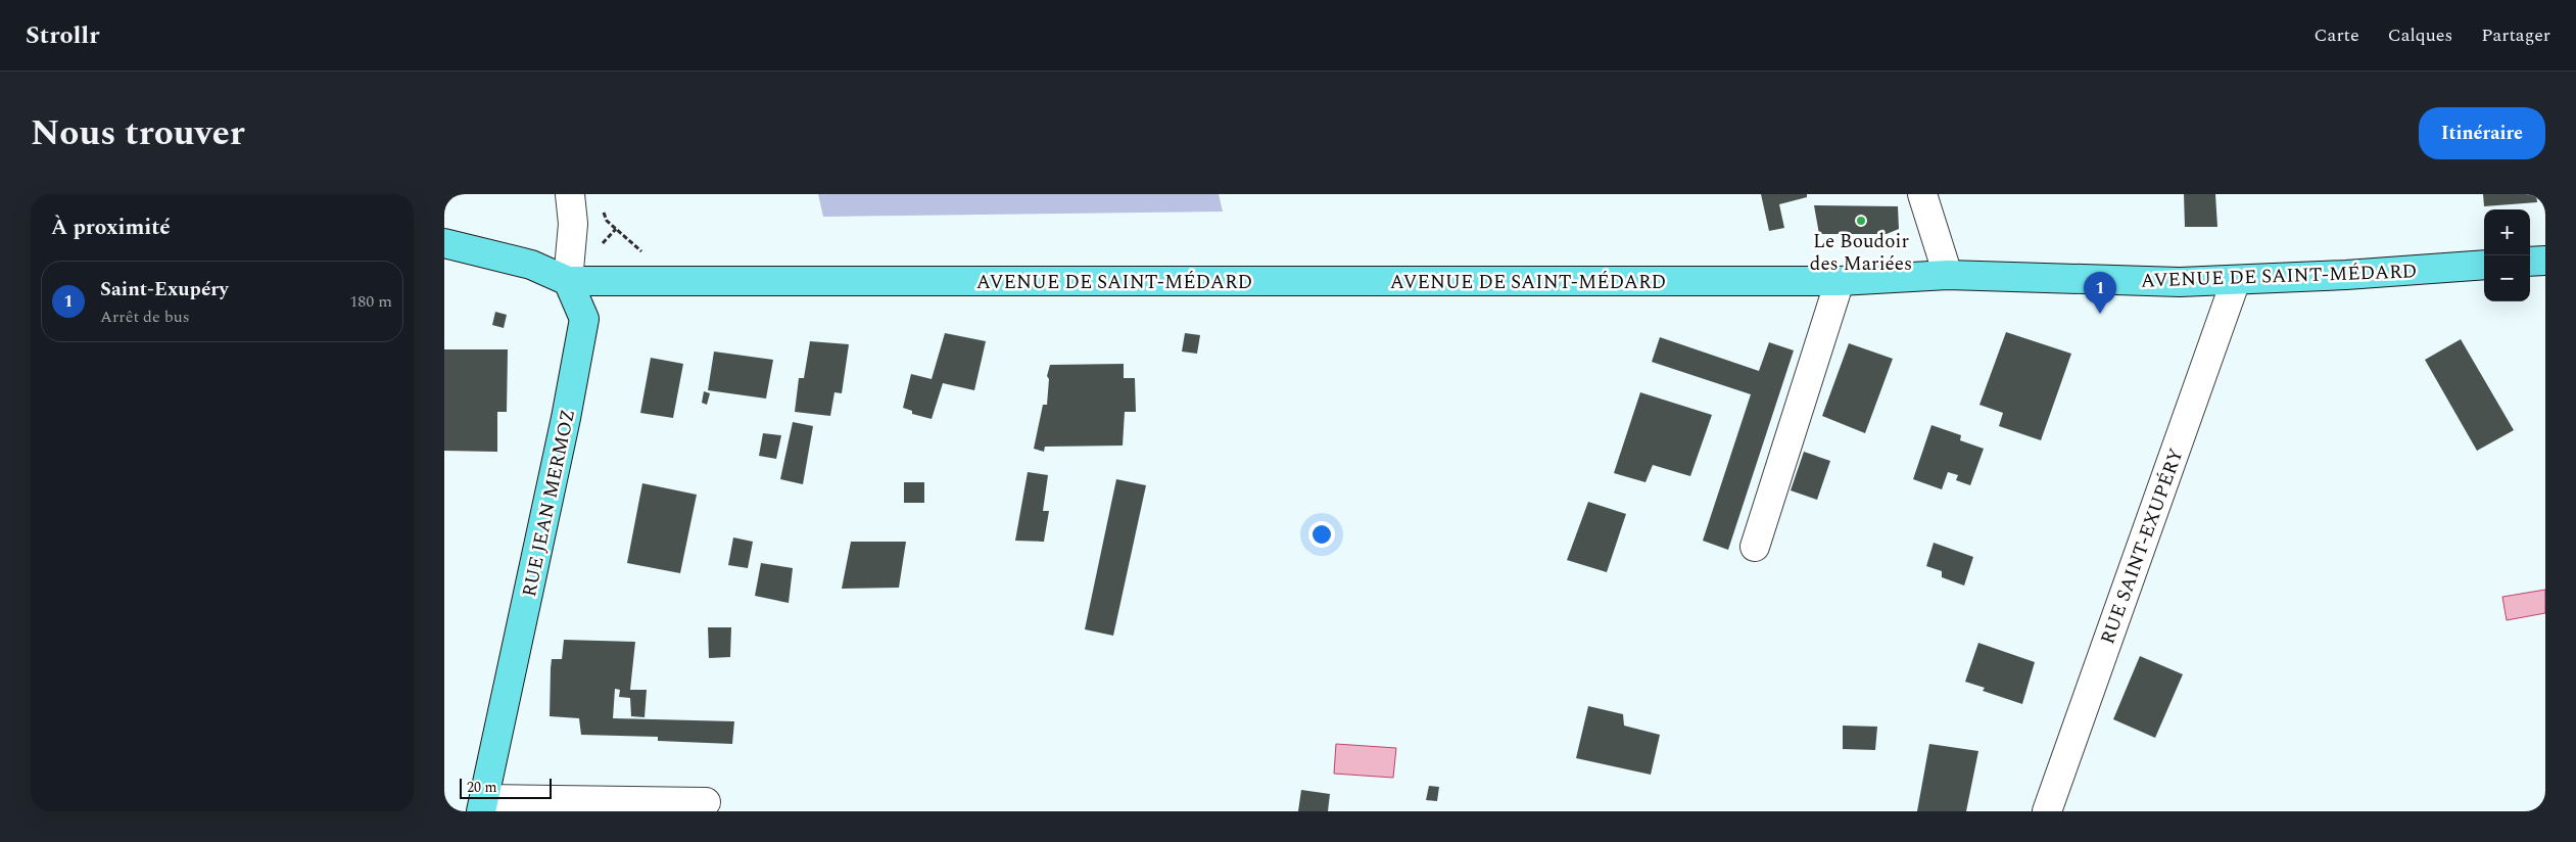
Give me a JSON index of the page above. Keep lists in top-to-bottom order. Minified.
{"streets":{"main road":["AVENUE DE SAINT-MÉDARD","RUE JEAN MERMOZ"],"street":["RUE SAINT-EXUPÉRY"]},"crossings":[["AVENUE DE SAINT-MÉDARD","RUE JEAN MERMOZ"],["AVENUE DE SAINT-MÉDARD","RUE SAINT-EXUPÉRY"]],"places":["Le Boudoir des Mariées"],"scale_bar":"20 m","page":{"header":"Strollr","nav":["Carte","Calques","Partager"],"title":"Nous trouver","buttons":"Itinéraire","heading":"À proximité","map_buttons":["+","−"],"list":[{"mark":"1","name":"Saint-Exupéry","note":"Arrêt de bus","value":"180 m"}],"pins":"1","scale":"20 m"}}
